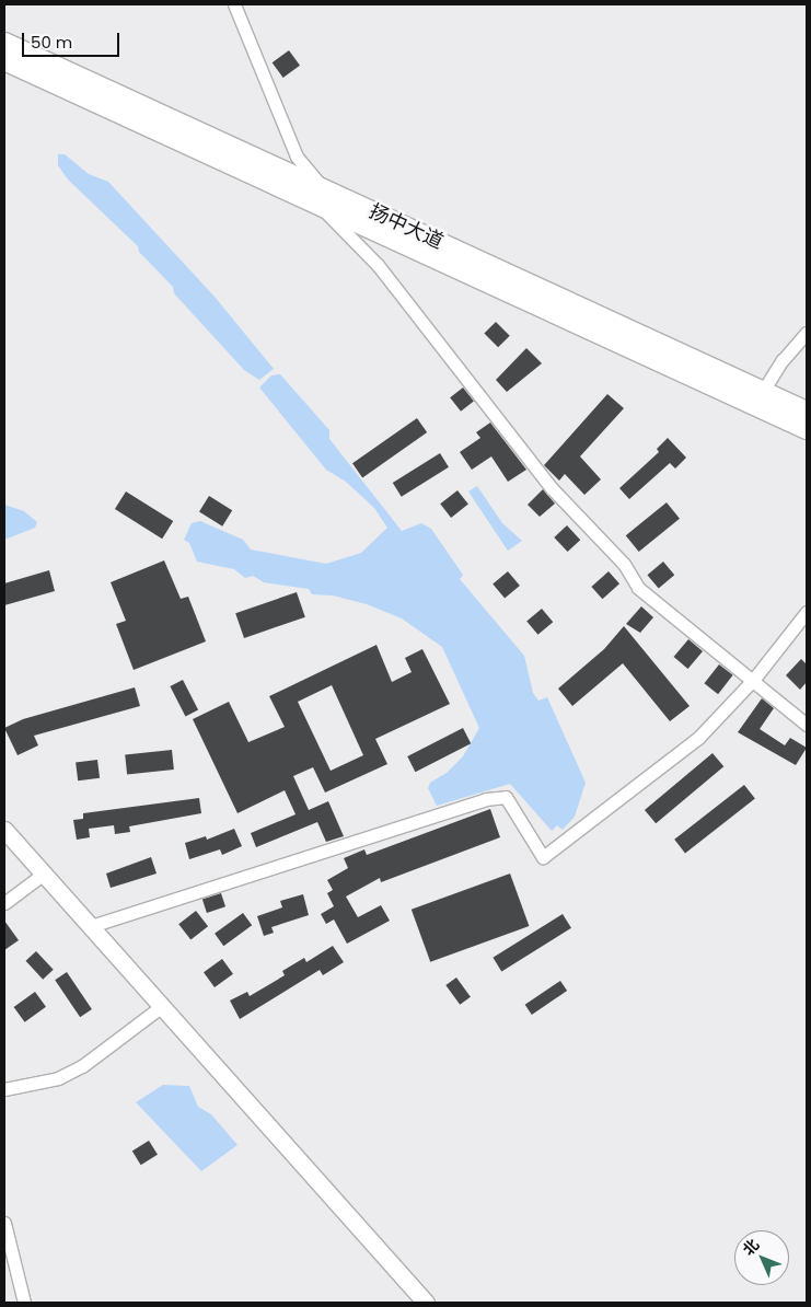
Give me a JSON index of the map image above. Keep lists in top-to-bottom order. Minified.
{"streets":{"main road":["扬中大道"]},"scale_bar":"50 m","north":"top left"}
